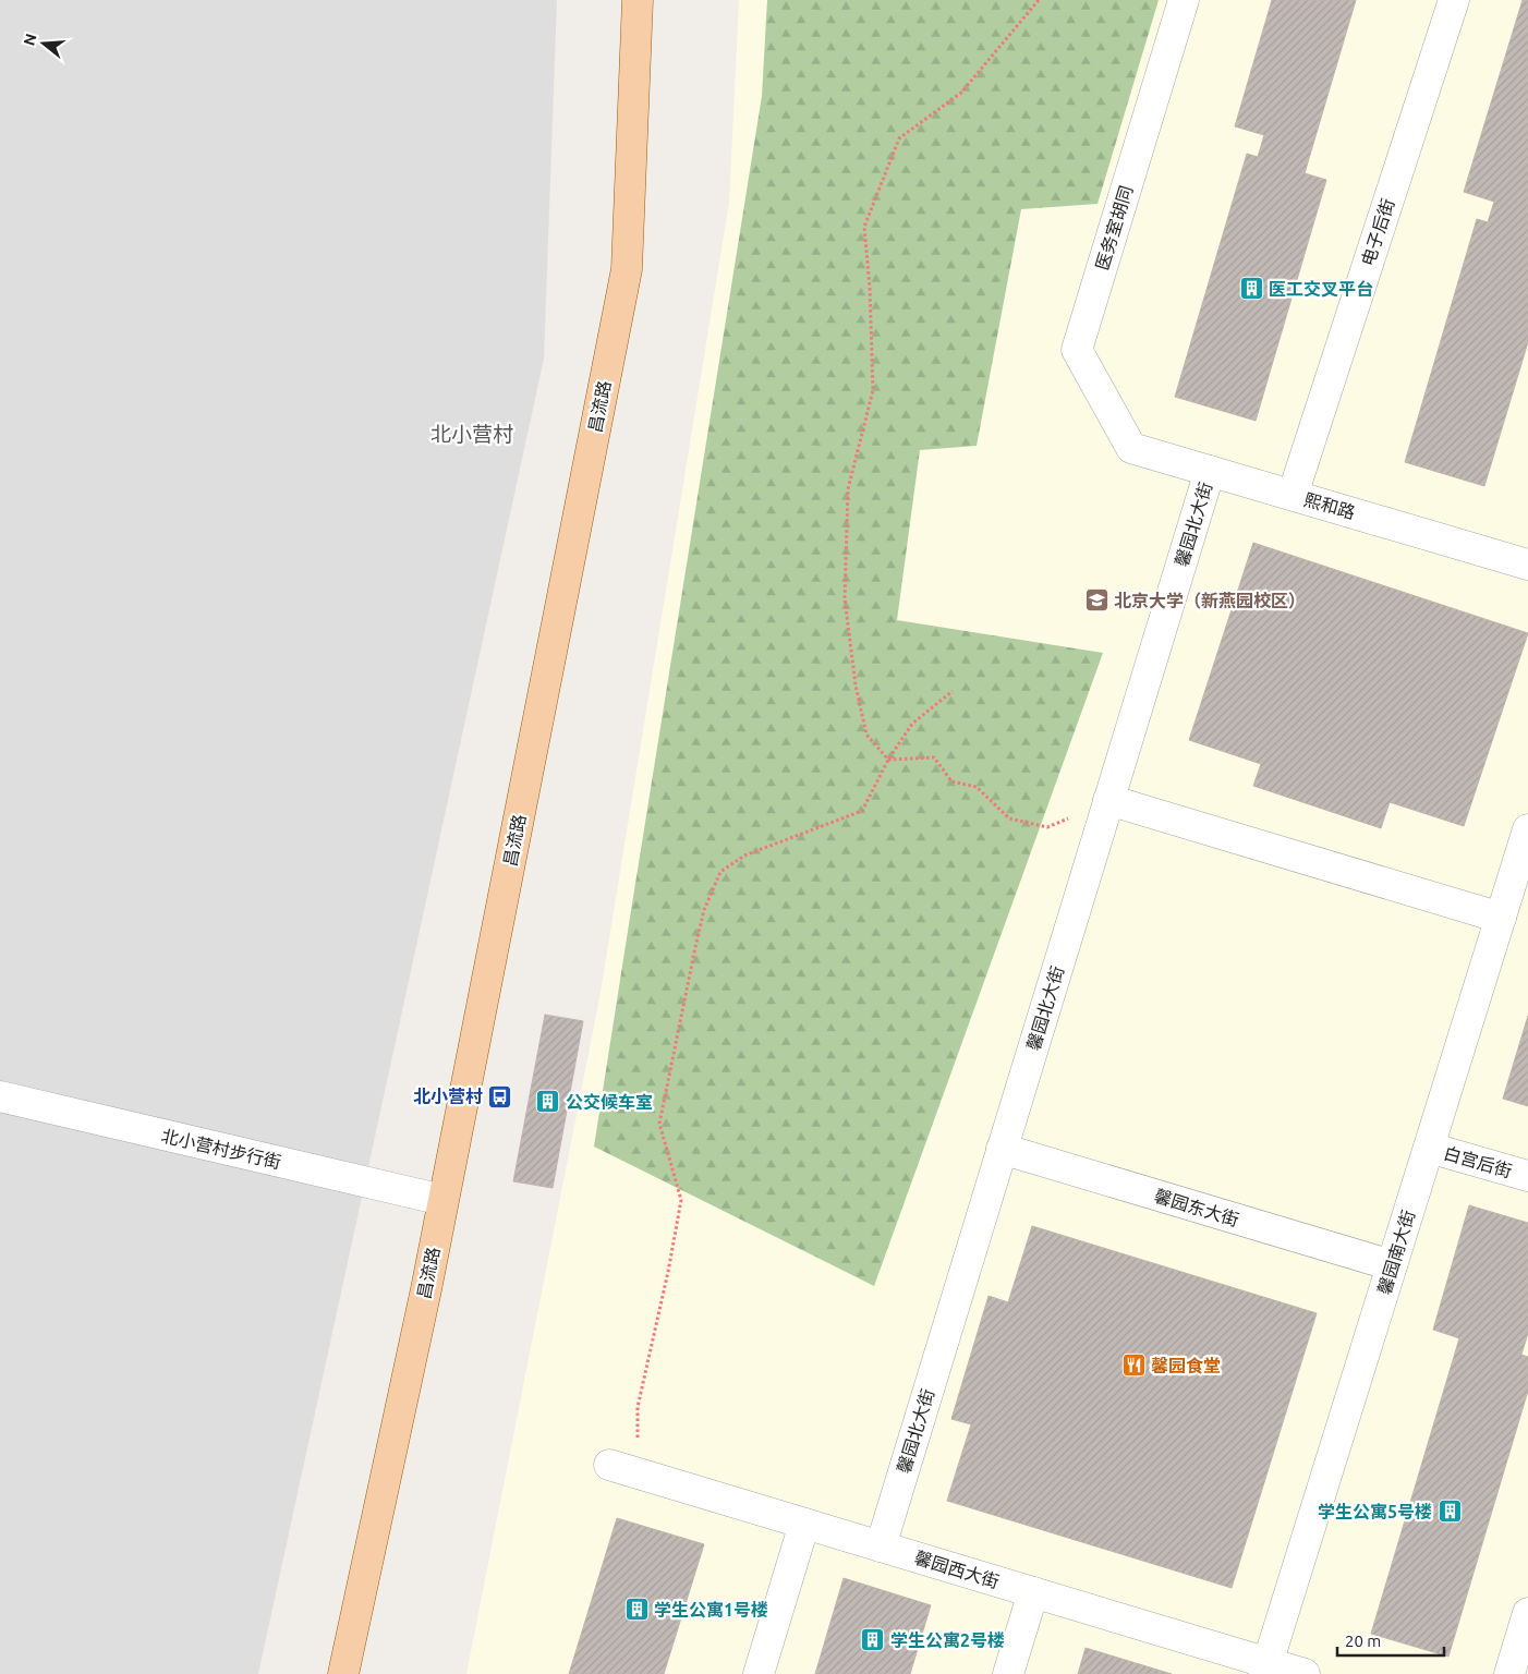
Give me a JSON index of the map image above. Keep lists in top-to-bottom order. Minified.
{"streets":{"main road":["昌流路"],"street":["医务室胡同","电子后街","熙和路","馨园北大街","北小营村步行街","白宫后街","馨园东大街","馨园南大街","馨园西大街"]},"crossings":[["医务室胡同","熙和路"],["电子后街","熙和路"],["昌流路","北小营村步行街"],["熙和路","馨园北大街"],["馨园北大街","馨园东大街"],["馨园北大街","馨园西大街"],["白宫后街","馨园南大街"],["馨园东大街","馨园南大街"],["馨园南大街","馨园西大街"]],"districts":["北小营村"],"places":{"building":["医工交叉平台","公交候车室","学生公寓5号楼","学生公寓1号楼","学生公寓2号楼"],"school or university":["北京大学（新燕园校区）"],"bus stop":["北小营村"],"restaurant":["馨园食堂"]},"scale_bar":"20 m","north":"left"}
